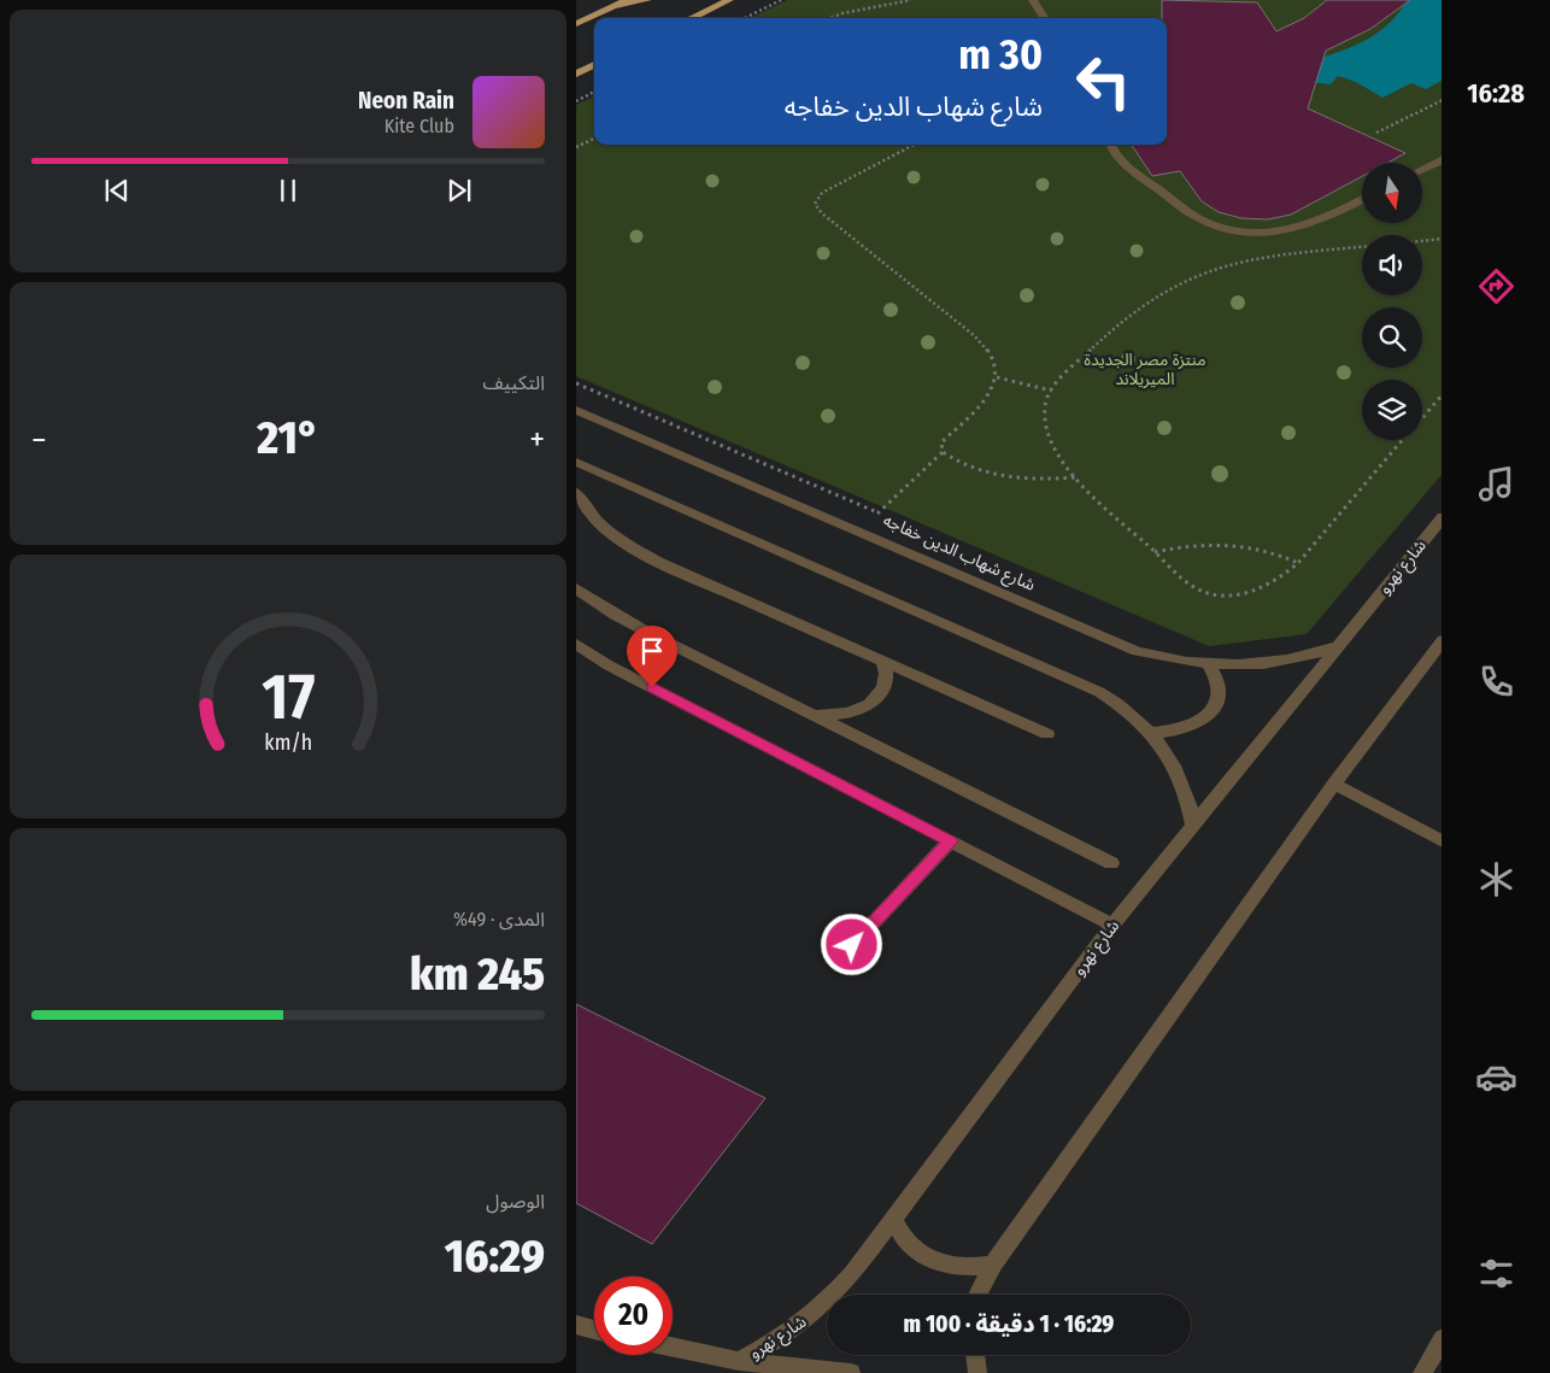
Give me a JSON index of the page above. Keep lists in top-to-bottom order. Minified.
{"streets":{"street":["شارع شهاب الدين خفاجه","شارع نهرو"]},"crossings":[["شارع شهاب الدين خفاجه","شارع نهرو"]],"parks":["منتزة مصر الجديدة الميريلاند"],"north":"bottom","page":{"tabs":"16:28","turn":["30 m","شارع شهاب الدين خفاجه"],"song":["Neon Rain","Kite Club"],"tile":["التكييف",["المدى · 49%","245 km"],["الوصول","16:29"]],"heat":["−","21°","+"],"limit":"20","trip":"16:29 · 1 دقيقة · 100 m","gauge":["17","km/h"]}}
